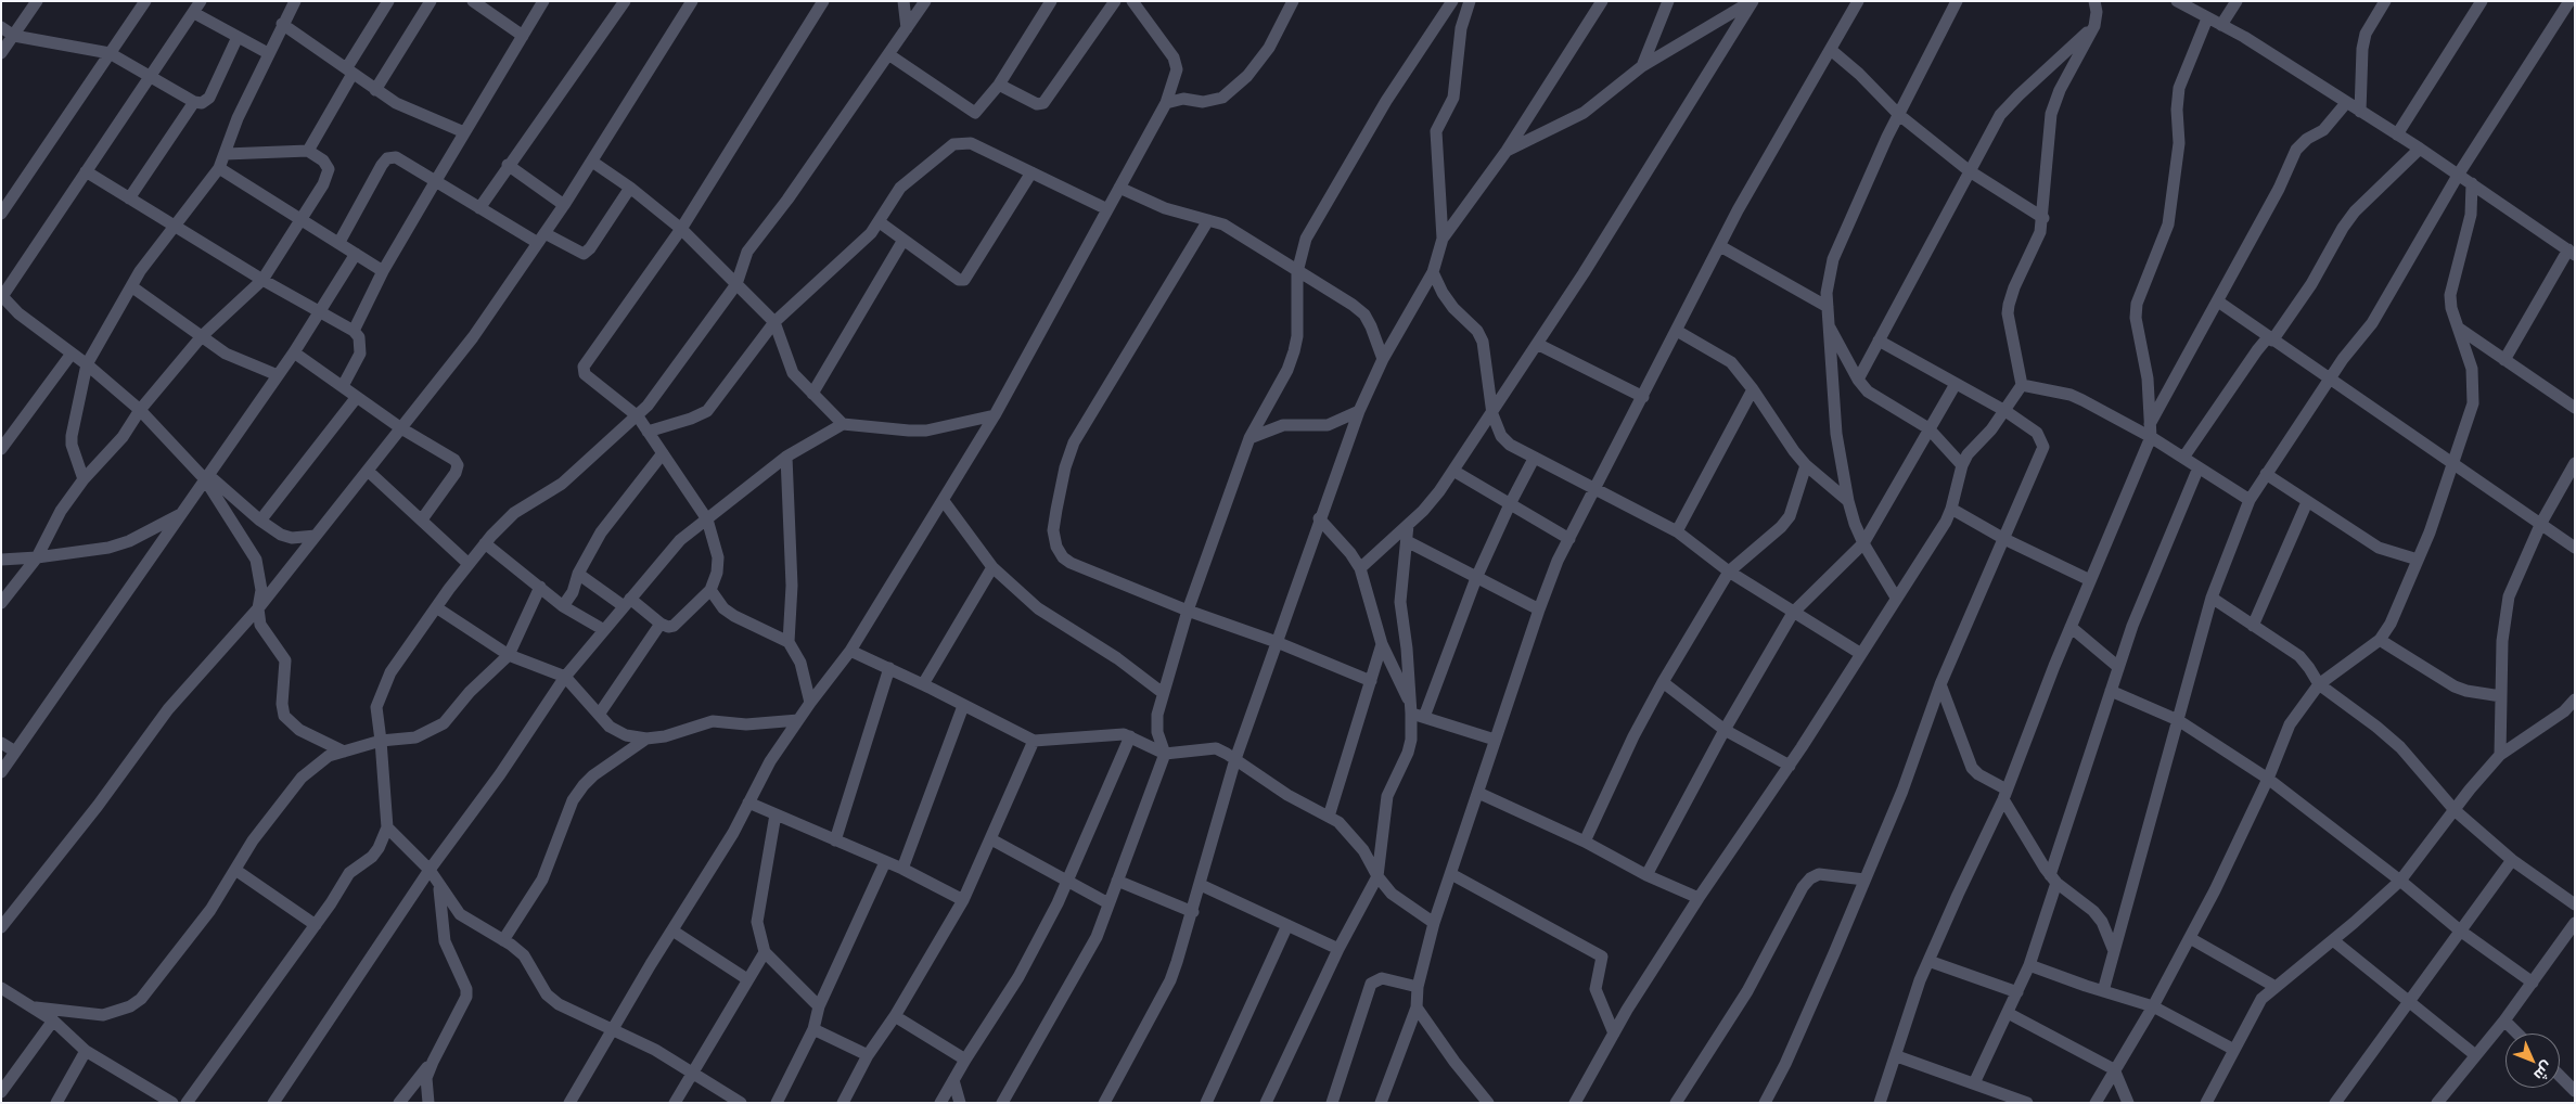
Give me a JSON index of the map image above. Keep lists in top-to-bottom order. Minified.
{"north":"bottom right"}
